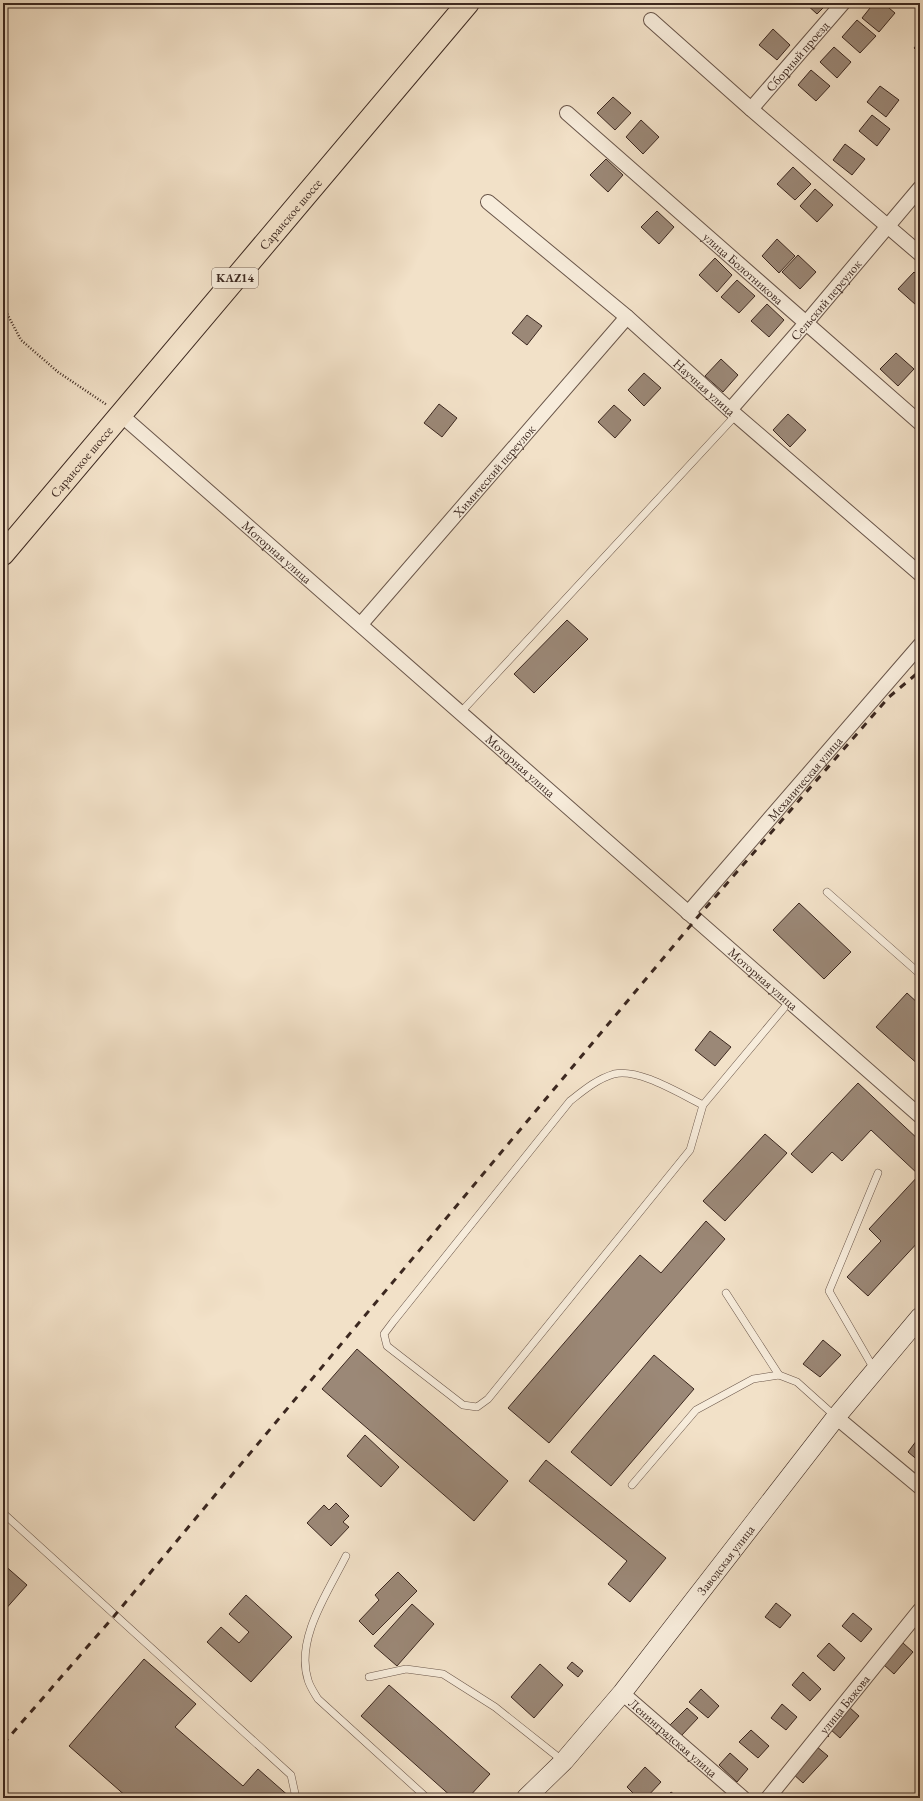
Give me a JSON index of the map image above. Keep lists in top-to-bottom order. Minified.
{"streets":{"highway":["Саранское шоссе","KAZ14"],"street":["Сборный проезд","улица Болотникова","Сельский переулок","Научная улица","Химический переулок","Моторная улица","Механическая улица","Заводская улица","улица Бажова","Ленинградская улица"]},"crossings":[["Саранское шоссе","Моторная улица"],["улица Болотникова","Сельский переулок"],["Сельский переулок","Научная улица"],["Научная улица","Химический переулок"],["Химический переулок","Моторная улица"],["Моторная улица","Механическая улица"],["Заводская улица","Ленинградская улица"]]}
